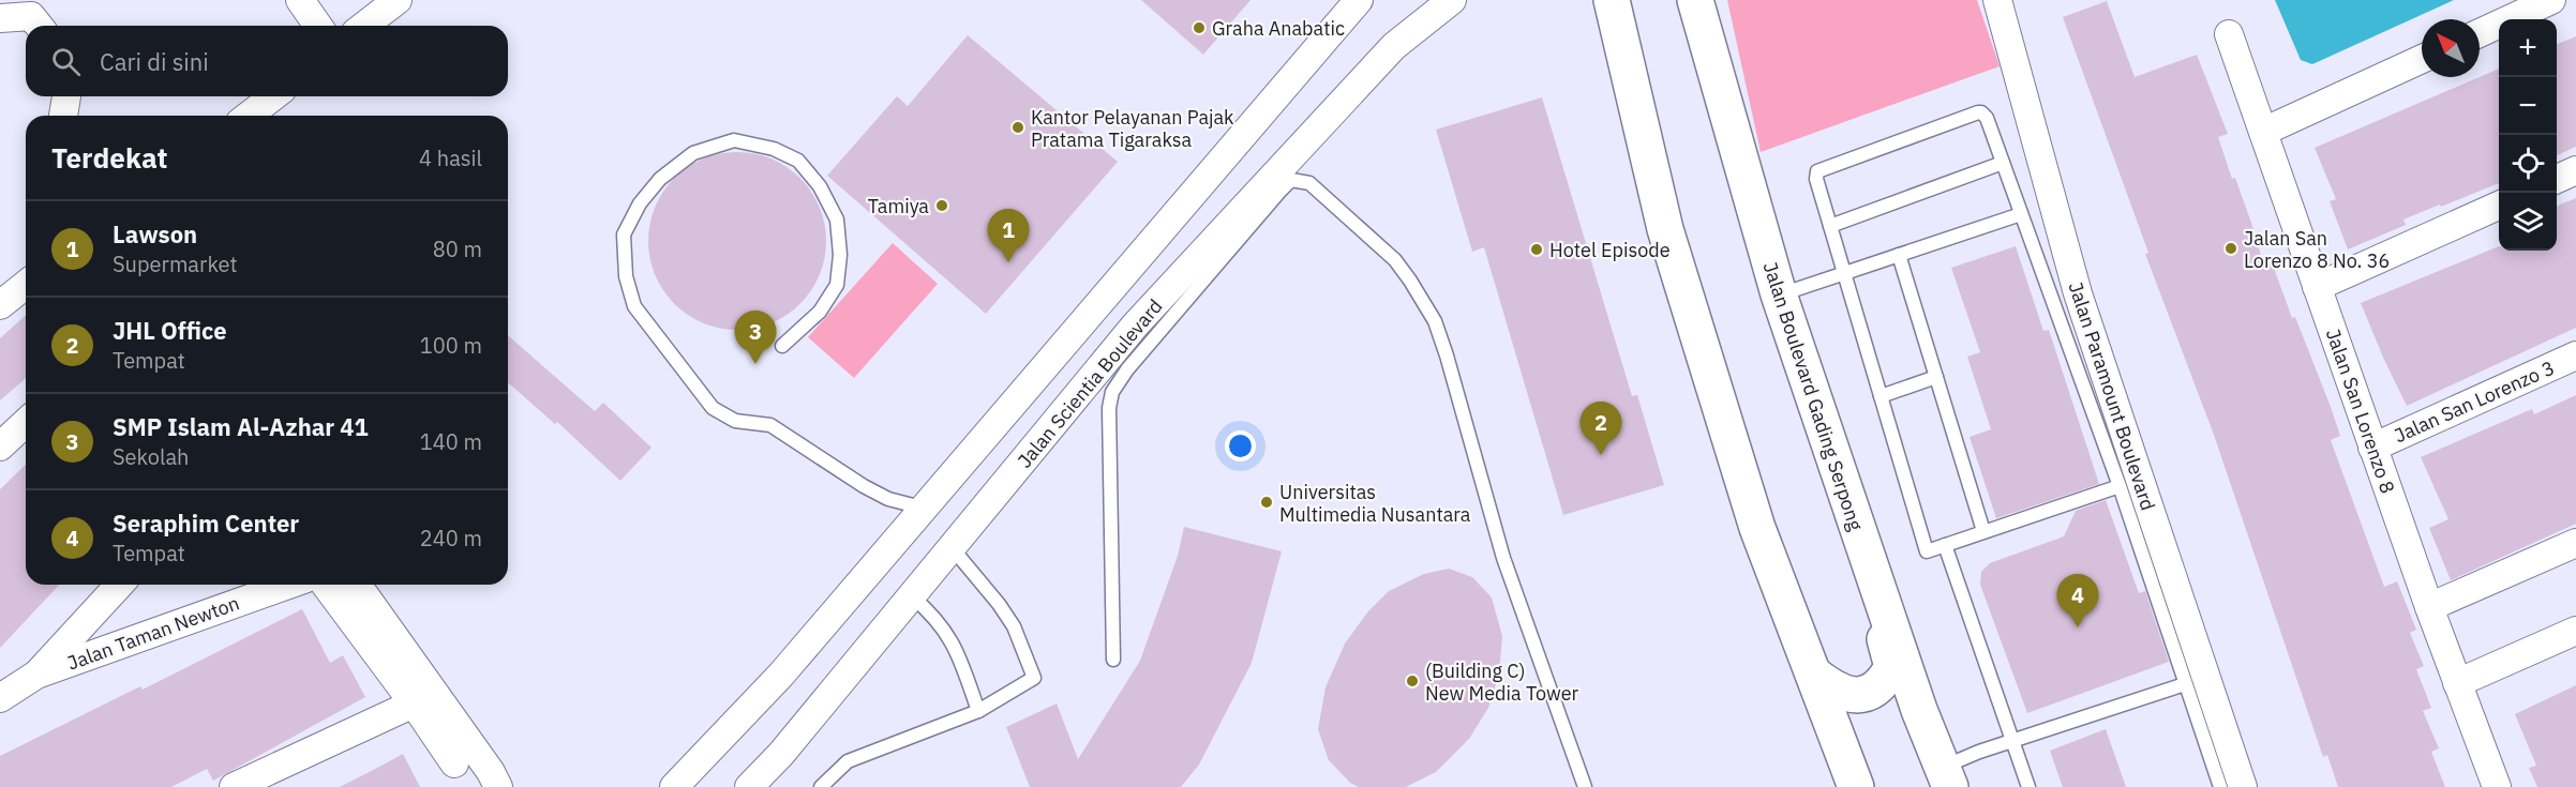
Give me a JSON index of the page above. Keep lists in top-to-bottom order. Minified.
{"streets":{"main road":["Jalan Boulevard Gading Serpong"],"street":["Jalan Scientia Boulevard","Jalan Paramount Boulevard","Jalan San Lorenzo 3","Jalan San Lorenzo 8","Jalan Taman Newton"]},"crossings":[["Jalan San Lorenzo 3","Jalan San Lorenzo 8"]],"places":["Graha Anabatic","Kantor Pelayanan Pajak Pratama Tigaraksa","Tamiya","Jalan San Lorenzo 8 No. 36","Hotel Episode","Universitas Multimedia Nusantara","(Building C) New Media Tower"],"north":"top left","page":{"map_buttons":["+","−"],"search":"Cari di sini","heading":["Terdekat","4 hasil"],"list":[{"mark":"1","name":"Lawson","note":"Supermarket","value":"80 m"},{"mark":"2","name":"JHL Office","note":"Tempat","value":"100 m"},{"mark":"3","name":"SMP Islam Al-Azhar 41","note":"Sekolah","value":"140 m"},{"mark":"4","name":"Seraphim Center","note":"Tempat","value":"240 m"}],"pins":["1","3","2","4"]}}
